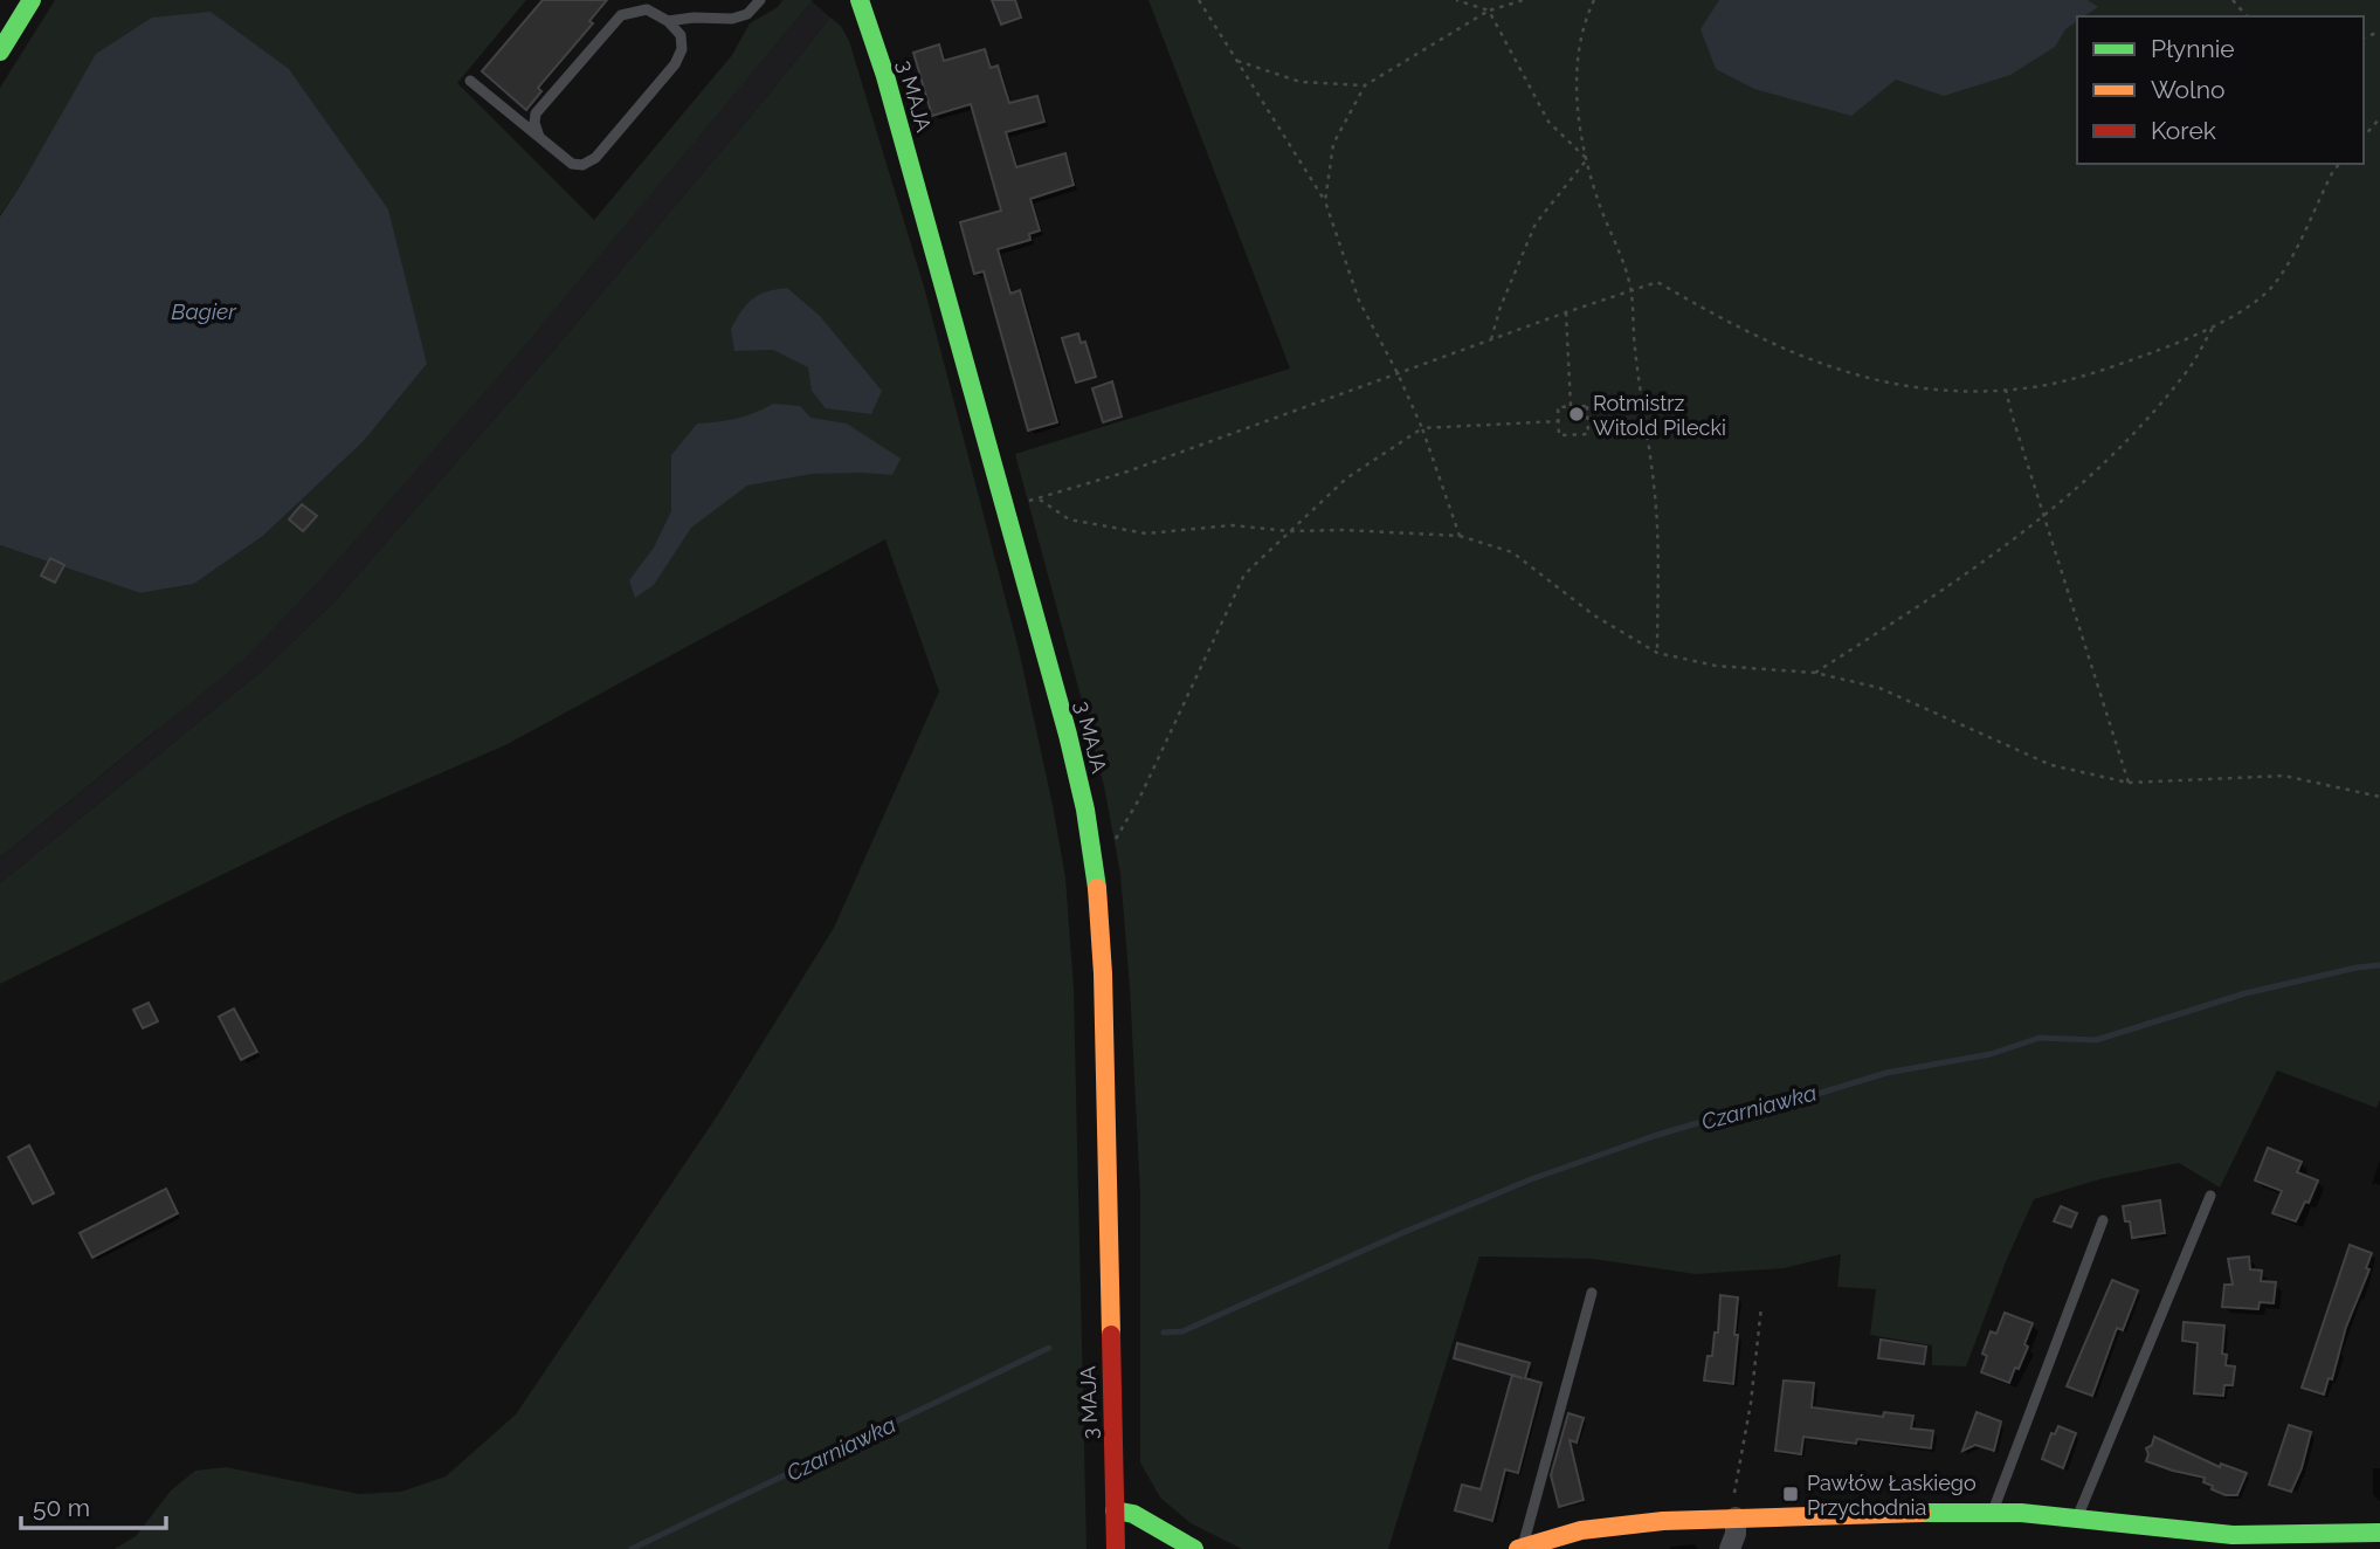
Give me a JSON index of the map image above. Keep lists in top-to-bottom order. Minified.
{"streets":{"main road":["3 MAJA"]},"water":["Bagier","Czarniawka"],"places":{"other":["Rotmistrz Witold Pilecki"],"transit":["Pawłów Łaskiego Przychodnia"]},"legend":["Płynnie","Wolno","Korek"],"scale_bar":"50 m"}
